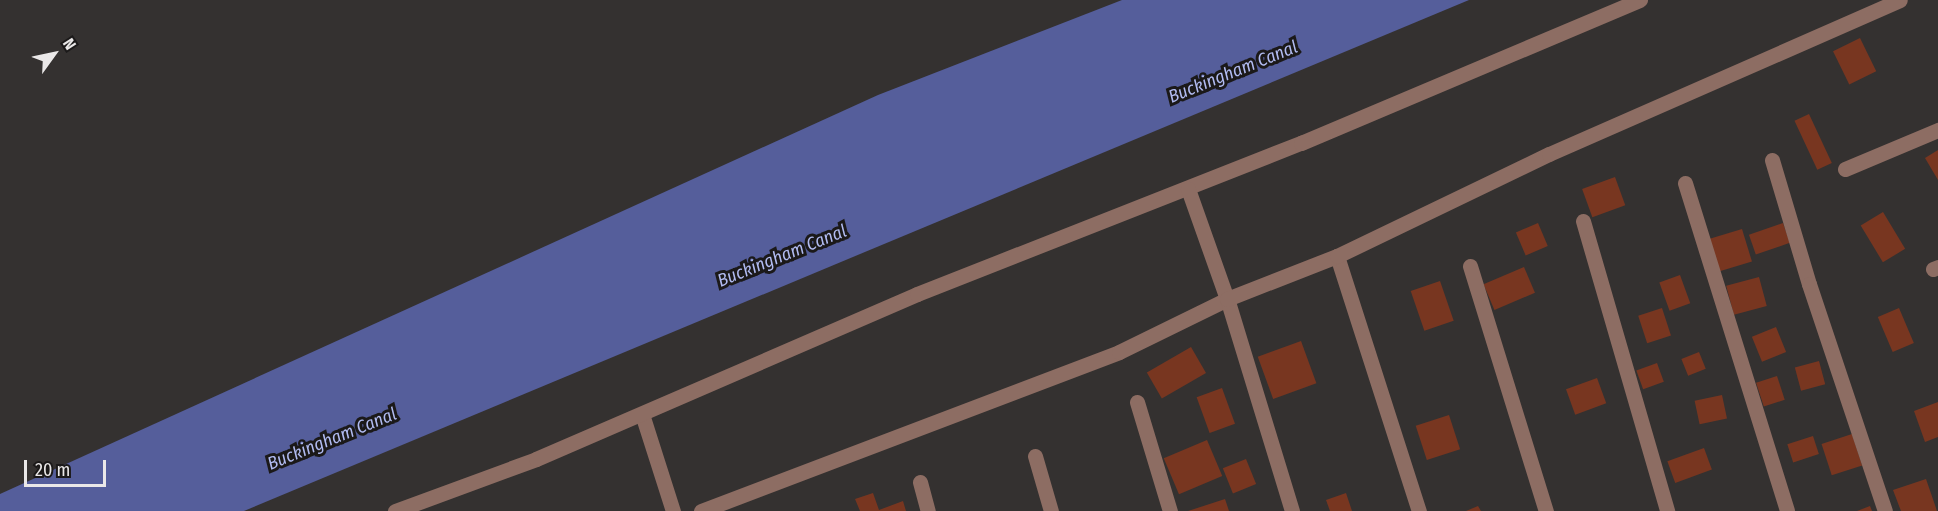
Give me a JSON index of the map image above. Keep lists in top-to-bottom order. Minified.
{"water":["Buckingham Canal"],"scale_bar":"20 m","north":"top right"}
